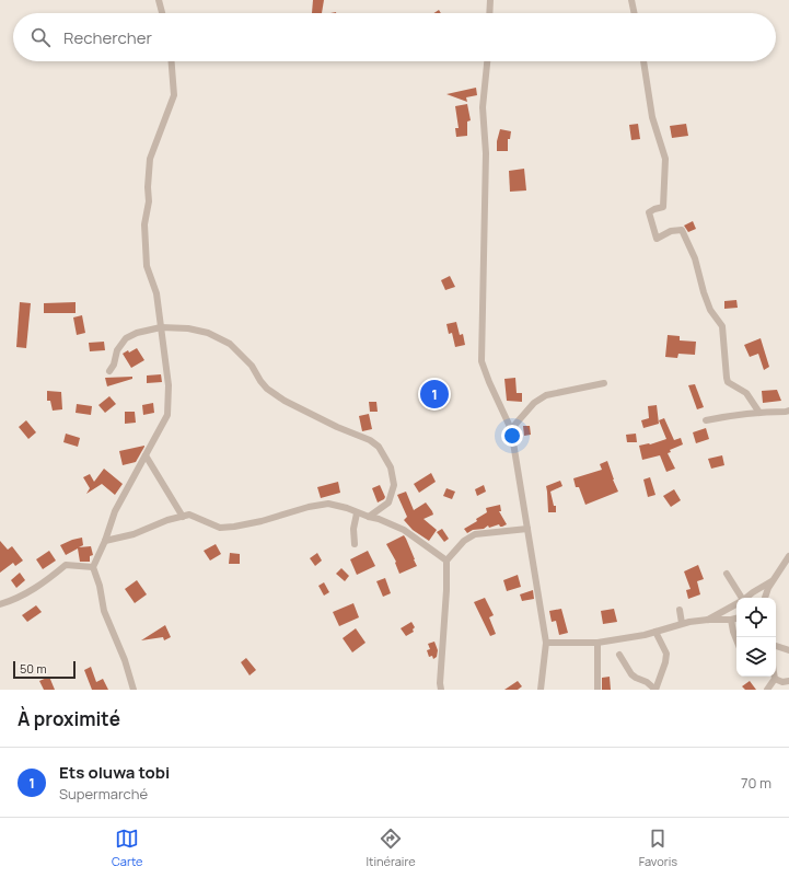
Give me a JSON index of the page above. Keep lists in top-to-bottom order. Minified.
{"scale_bar":"50 m","page":{"search":"Rechercher","pins":"1","scale":"50 m","heading":"À proximité","list":[{"mark":"1","name":"Ets oluwa tobi","note":"Supermarché","value":"70 m"}],"nav":["Carte","Itinéraire","Favoris"]}}
